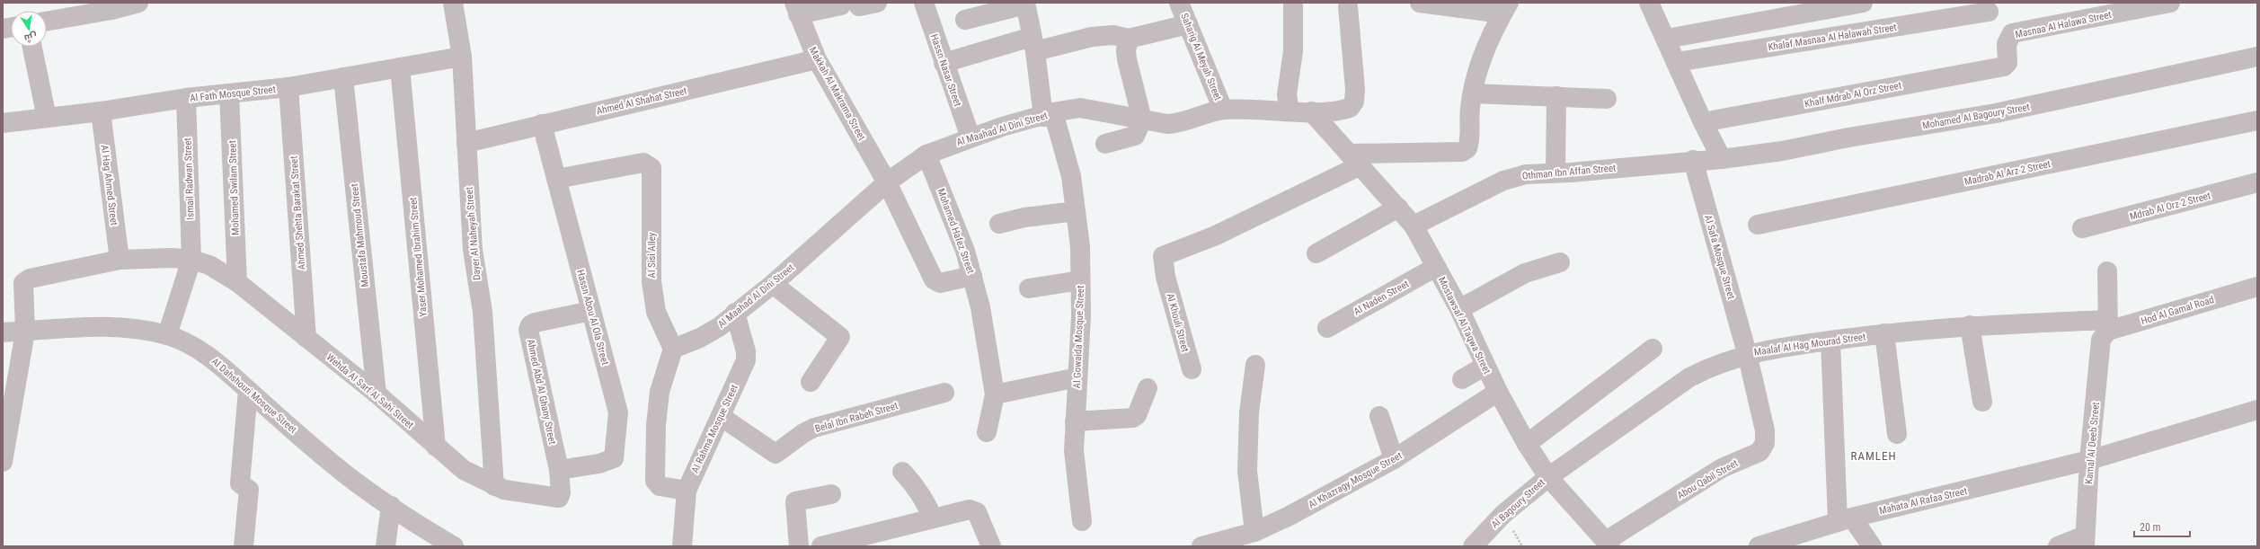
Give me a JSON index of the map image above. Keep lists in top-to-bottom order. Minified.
{"streets":{"street":["Masnaa Al Halawa Street","Khalaf Masnaa Al Halawah Street","Saharig Al Meyah Street","Hassn Nasar Street","Al Fath Mosque Street","Makkah Al Makrama Street","Khalf Mdrab Al Orz Street","Ahmed Al Shahat Street","Mohamed Al Bagoury Street","Al Maahad Al Dini Street","Othman Ibn Affan Street","Madrab Al Arz 2 Street","Ismail Radwan Street","Al Hag Ahmed Street","Mohamed Swilam Street","Mdrab Al Orz 2 Street","Ahmed Shehta Barakat Street","Mohamed Hafez Street","Dayer Al Naheyah Street","Moustafa Mahmoud Street","Al Sisi Alley","Yaser Mohamed Ibrahim Street","Al Safa Mosque Street","Al Naden Street","Hod Al Gamal Road","Hassn Abou Al Ola Street","Al Khouli Street","Mostawsaf Al Taqwa Street","Al Gowaida Mosque Street","Maalaf Al Hag Mourad Street","Wehda Al Sarf Al Sahi Street","Ahmed Abd Al Ghany Street","Al Dahshouri Mosque Street","Belal Ibn Rabeh Street","Al Rahma Mosque Street","Kamal Al Deeb Street","Abou Qabil Street","Al Khazragy Mosque Street","Mahata Al Rafaa Street","Al Bagoury Street"]},"crossings":[["Masnaa Al Halawa Street","Khalf Mdrab Al Orz Street"],["Saharig Al Meyah Street","Al Maahad Al Dini Street"],["Hassn Nasar Street","Al Maahad Al Dini Street"],["Al Fath Mosque Street","Ismail Radwan Street"],["Al Fath Mosque Street","Al Hag Ahmed Street"],["Al Fath Mosque Street","Mohamed Swilam Street"],["Al Fath Mosque Street","Ahmed Shehta Barakat Street"],["Al Fath Mosque Street","Dayer Al Naheyah Street"],["Al Fath Mosque Street","Moustafa Mahmoud Street"],["Al Fath Mosque Street","Yaser Mohamed Ibrahim Street"],["Makkah Al Makrama Street","Ahmed Al Shahat Street"],["Makkah Al Makrama Street","Al Maahad Al Dini Street"],["Makkah Al Makrama Street","Mohamed Hafez Street"],["Ahmed Al Shahat Street","Dayer Al Naheyah Street"],["Ahmed Al Shahat Street","Hassn Abou Al Ola Street"],["Mohamed Al Bagoury Street","Othman Ibn Affan Street"],["Mohamed Al Bagoury Street","Al Safa Mosque Street"],["Al Maahad Al Dini Street","Mohamed Hafez Street"],["Al Maahad Al Dini Street","Al Sisi Alley"],["Al Maahad Al Dini Street","Mostawsaf Al Taqwa Street"],["Al Maahad Al Dini Street","Al Gowaida Mosque Street"],["Al Maahad Al Dini Street","Al Rahma Mosque Street"],["Othman Ibn Affan Street","Al Safa Mosque Street"],["Othman Ibn Affan Street","Mostawsaf Al Taqwa Street"],["Ismail Radwan Street","Wehda Al Sarf Al Sahi Street"],["Ismail Radwan Street","Al Dahshouri Mosque Street"],["Al Hag Ahmed Street","Wehda Al Sarf Al Sahi Street"],["Mohamed Swilam Street","Wehda Al Sarf Al Sahi Street"],["Ahmed Shehta Barakat Street","Wehda Al Sarf Al Sahi Street"],["Dayer Al Naheyah Street","Wehda Al Sarf Al Sahi Street"],["Moustafa Mahmoud Street","Wehda Al Sarf Al Sahi Street"],["Al Sisi Alley","Hassn Abou Al Ola Street"],["Yaser Mohamed Ibrahim Street","Wehda Al Sarf Al Sahi Street"],["Al Safa Mosque Street","Maalaf Al Hag Mourad Street"],["Al Safa Mosque Street","Abou Qabil Street"],["Al Naden Street","Mostawsaf Al Taqwa Street"],["Hod Al Gamal Road","Maalaf Al Hag Mourad Street"],["Hod Al Gamal Road","Kamal Al Deeb Street"],["Hassn Abou Al Ola Street","Ahmed Abd Al Ghany Street"],["Al Khouli Street","Mostawsaf Al Taqwa Street"],["Mostawsaf Al Taqwa Street","Maalaf Al Hag Mourad Street"],["Mostawsaf Al Taqwa Street","Abou Qabil Street"],["Mostawsaf Al Taqwa Street","Al Khazragy Mosque Street"],["Mostawsaf Al Taqwa Street","Al Bagoury Street"],["Maalaf Al Hag Mourad Street","Kamal Al Deeb Street"],["Maalaf Al Hag Mourad Street","Abou Qabil Street"],["Maalaf Al Hag Mourad Street","Al Bagoury Street"],["Wehda Al Sarf Al Sahi Street","Ahmed Abd Al Ghany Street"],["Wehda Al Sarf Al Sahi Street","Al Dahshouri Mosque Street"],["Belal Ibn Rabeh Street","Al Rahma Mosque Street"],["Kamal Al Deeb Street","Mahata Al Rafaa Street"]],"districts":["RAMLEH"],"scale_bar":"20 m","north":"bottom"}
